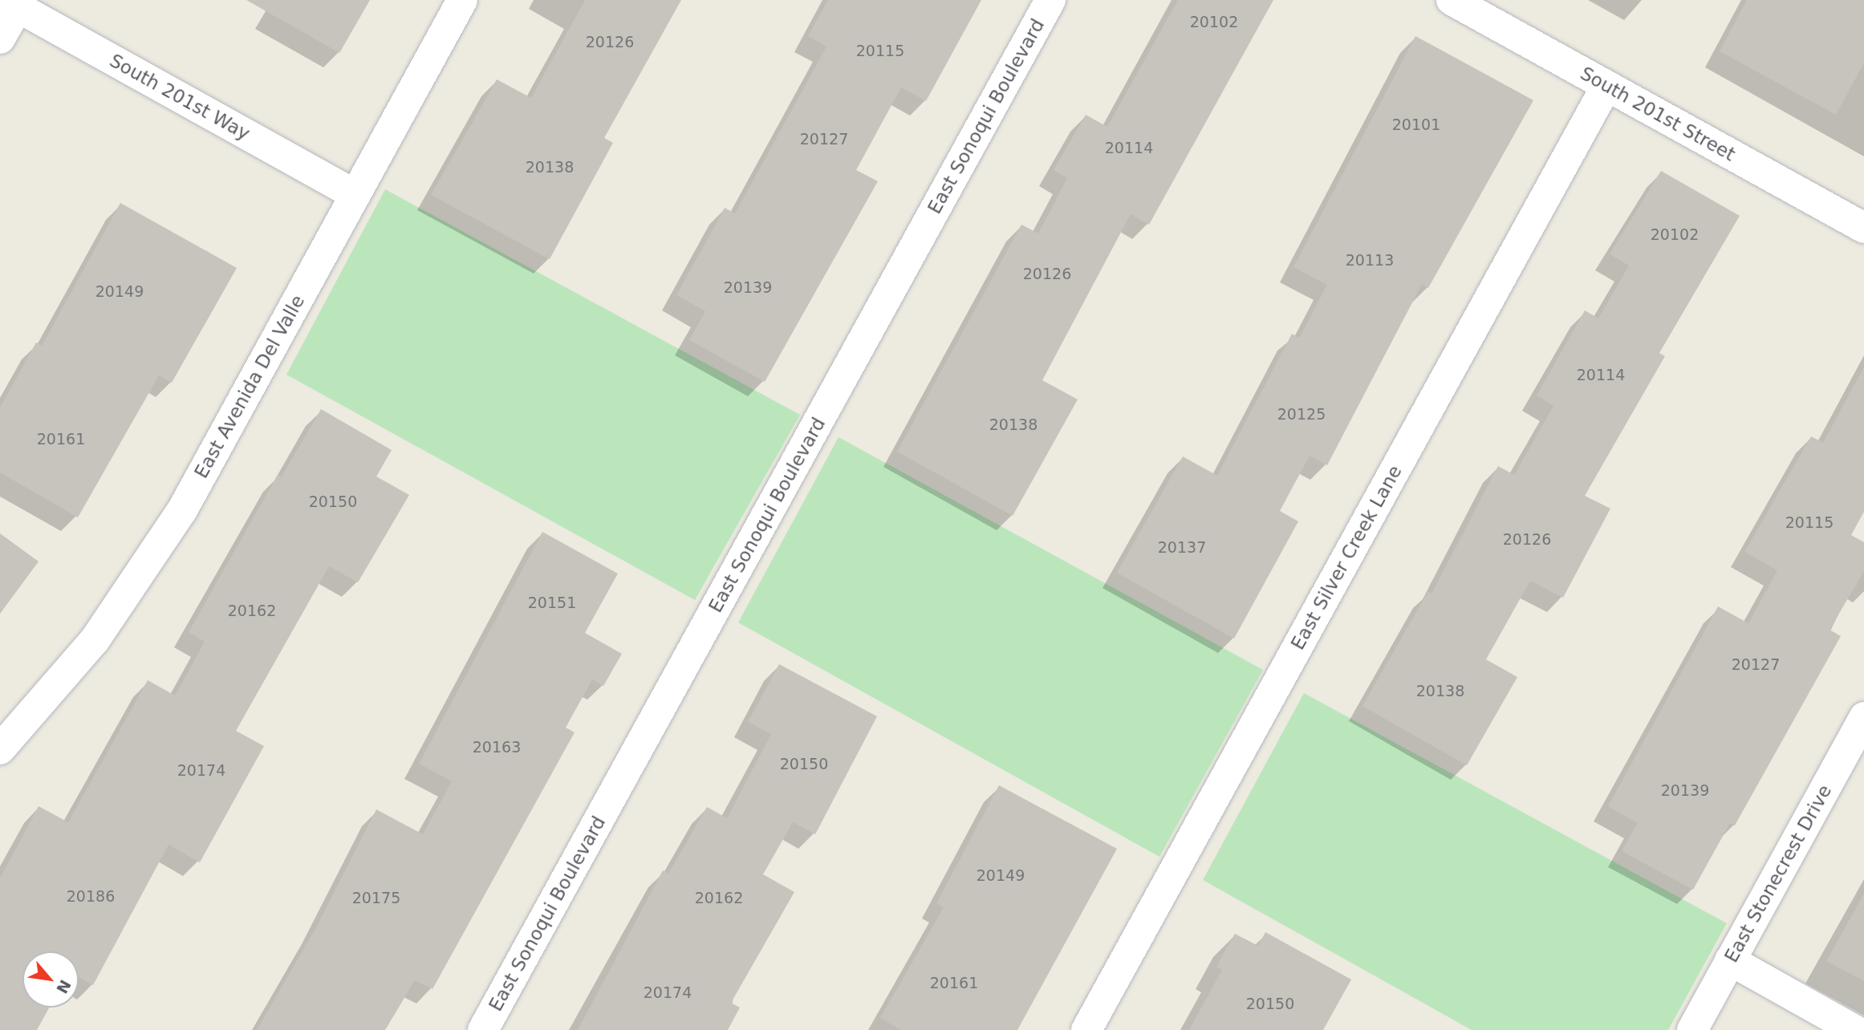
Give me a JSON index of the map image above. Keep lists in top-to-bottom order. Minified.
{"streets":{"street":["South 201st Way","South 201st Street","East Sonoqui Boulevard","East Avenida Del Valle","East Silver Creek Lane","East Stonecrest Drive"]},"crossings":[["South 201st Way","East Avenida Del Valle"],["South 201st Street","East Silver Creek Lane"]],"house_numbers":["20102","20126","20115","20101","20127","20114","20138","20102","20113","20126","20139","20149","20114","20125","20138","20161","20150","20115","20126","20137","20151","20162","20127","20138","20163","20150","20174","20139","20149","20186","20175","20162","20161","20174","20150"],"north":"bottom right"}
